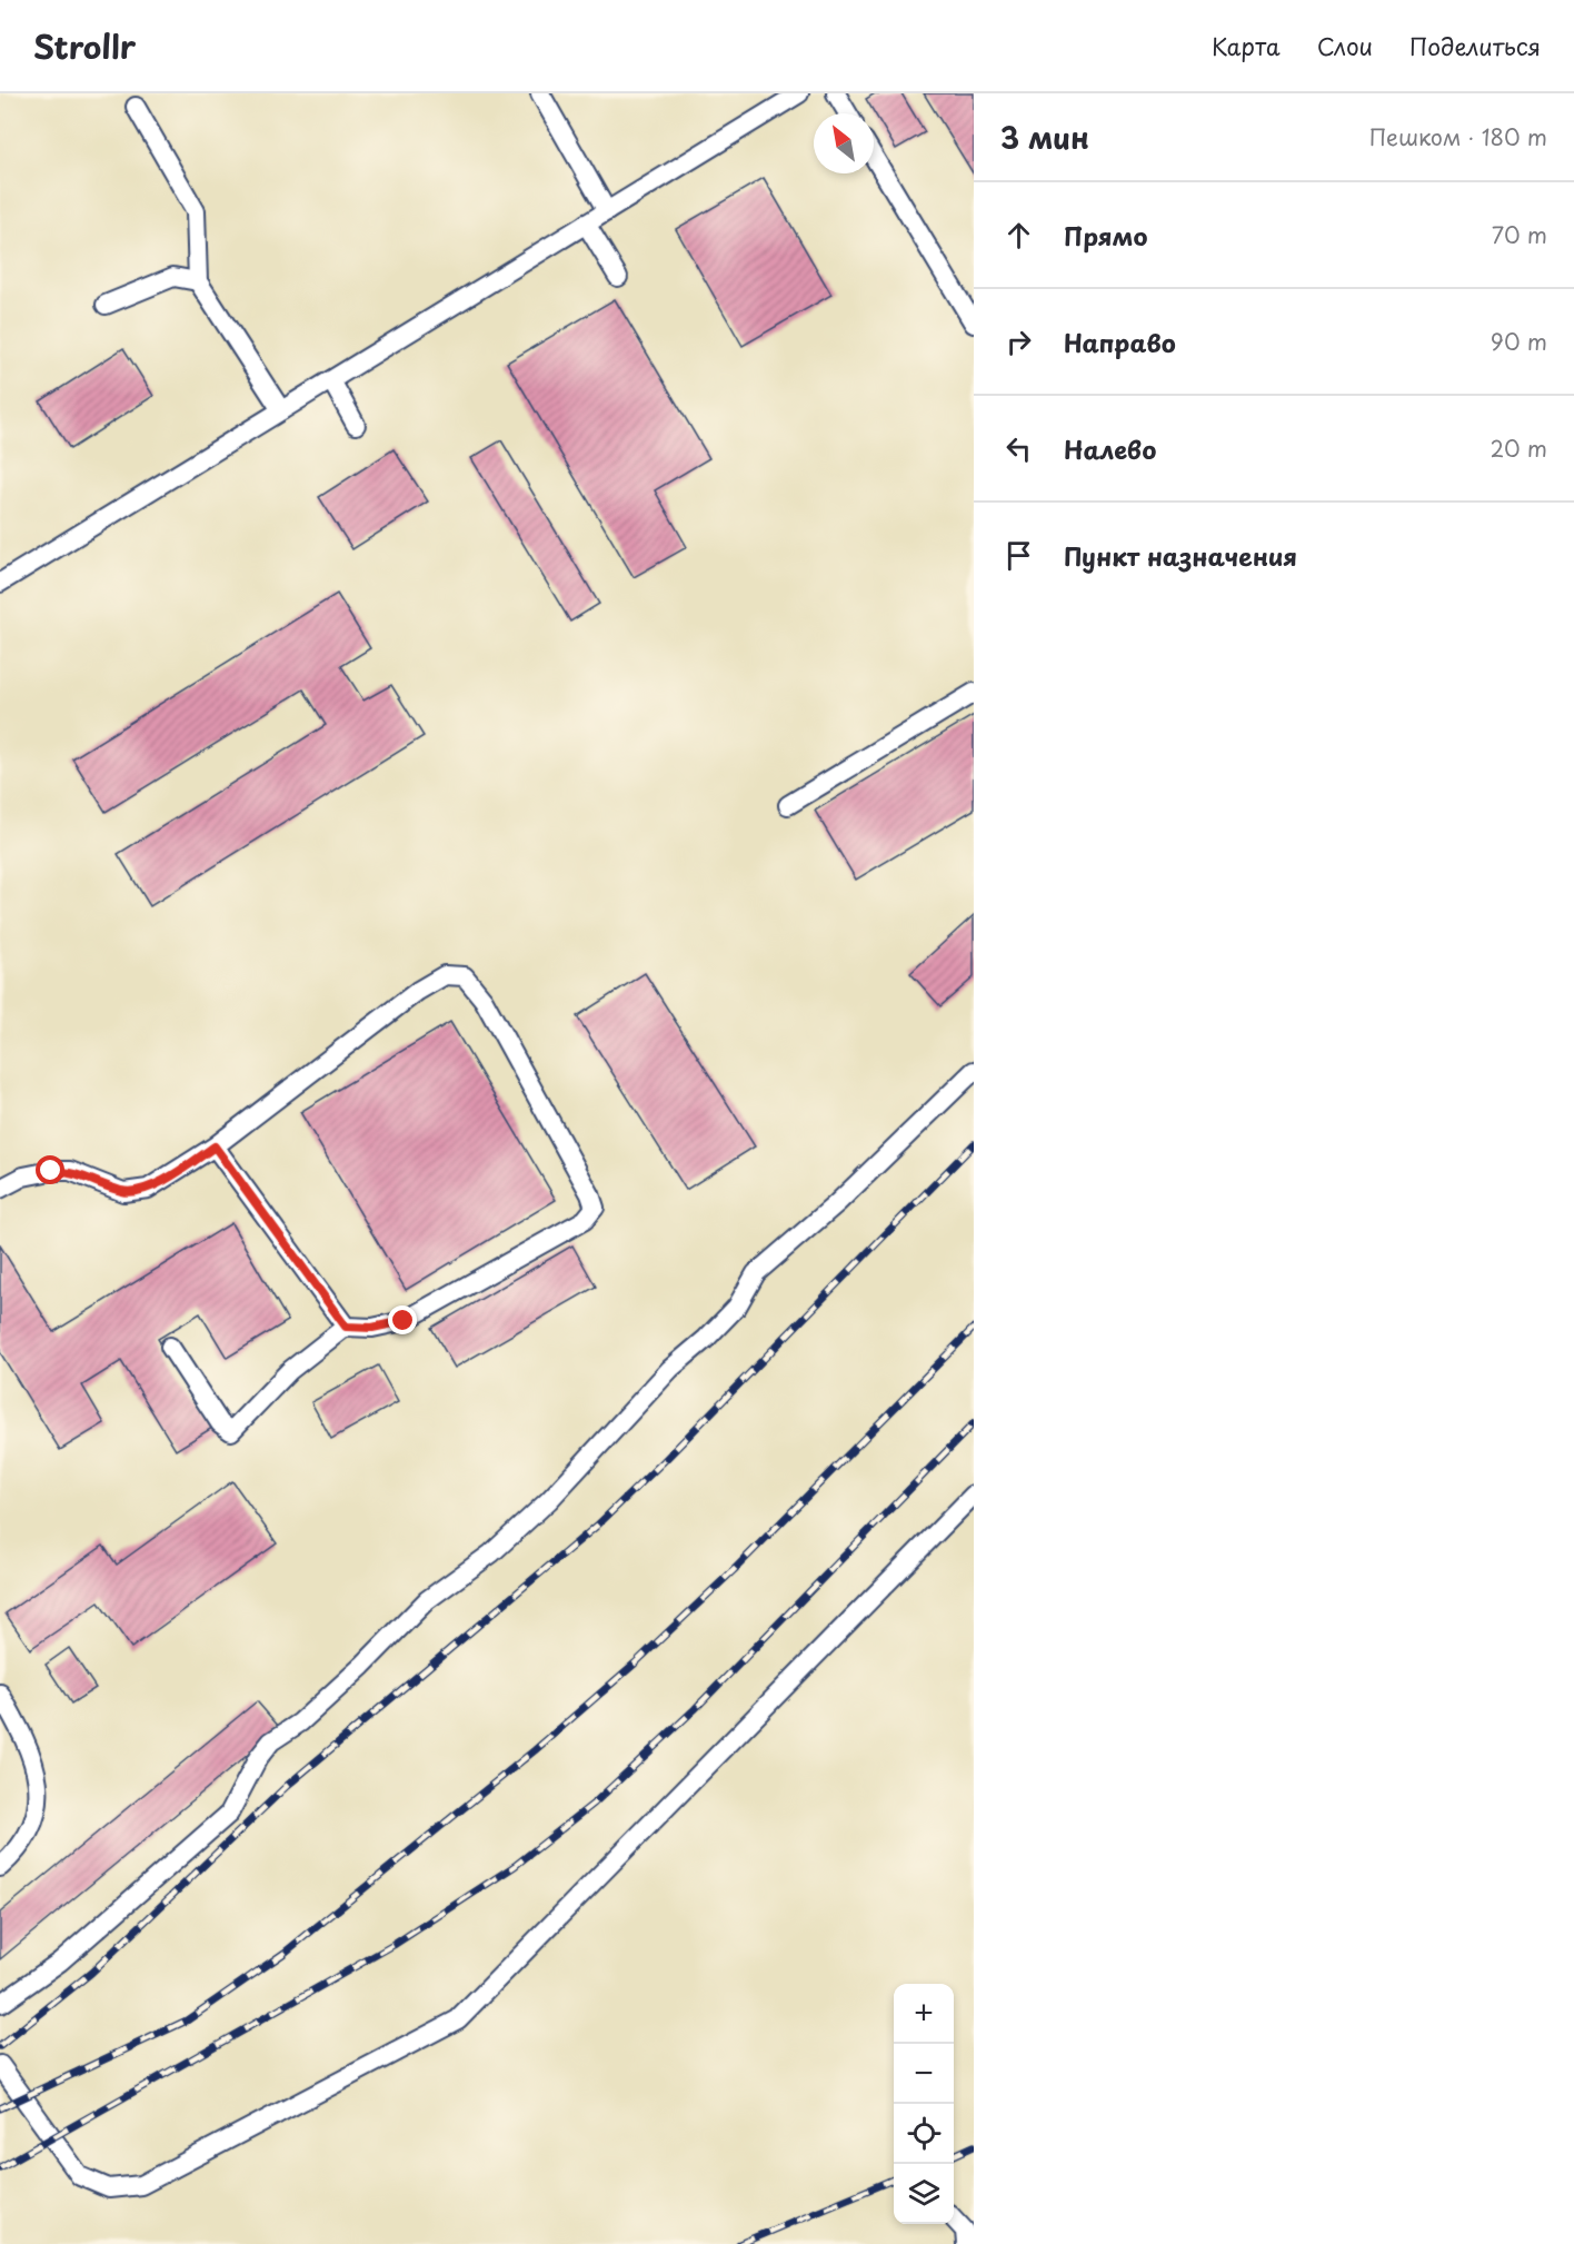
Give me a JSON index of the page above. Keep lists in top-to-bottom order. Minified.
{"north":"top left","page":{"header":"Strollr","nav":["Карта","Слои","Поделиться"],"heading":["3 мин","Пешком · 180 m"],"list":[["Прямо","70 m"],["Направо","90 m"],["Налево","20 m"],"Пункт назначения"],"map_buttons":["+","−"]}}
